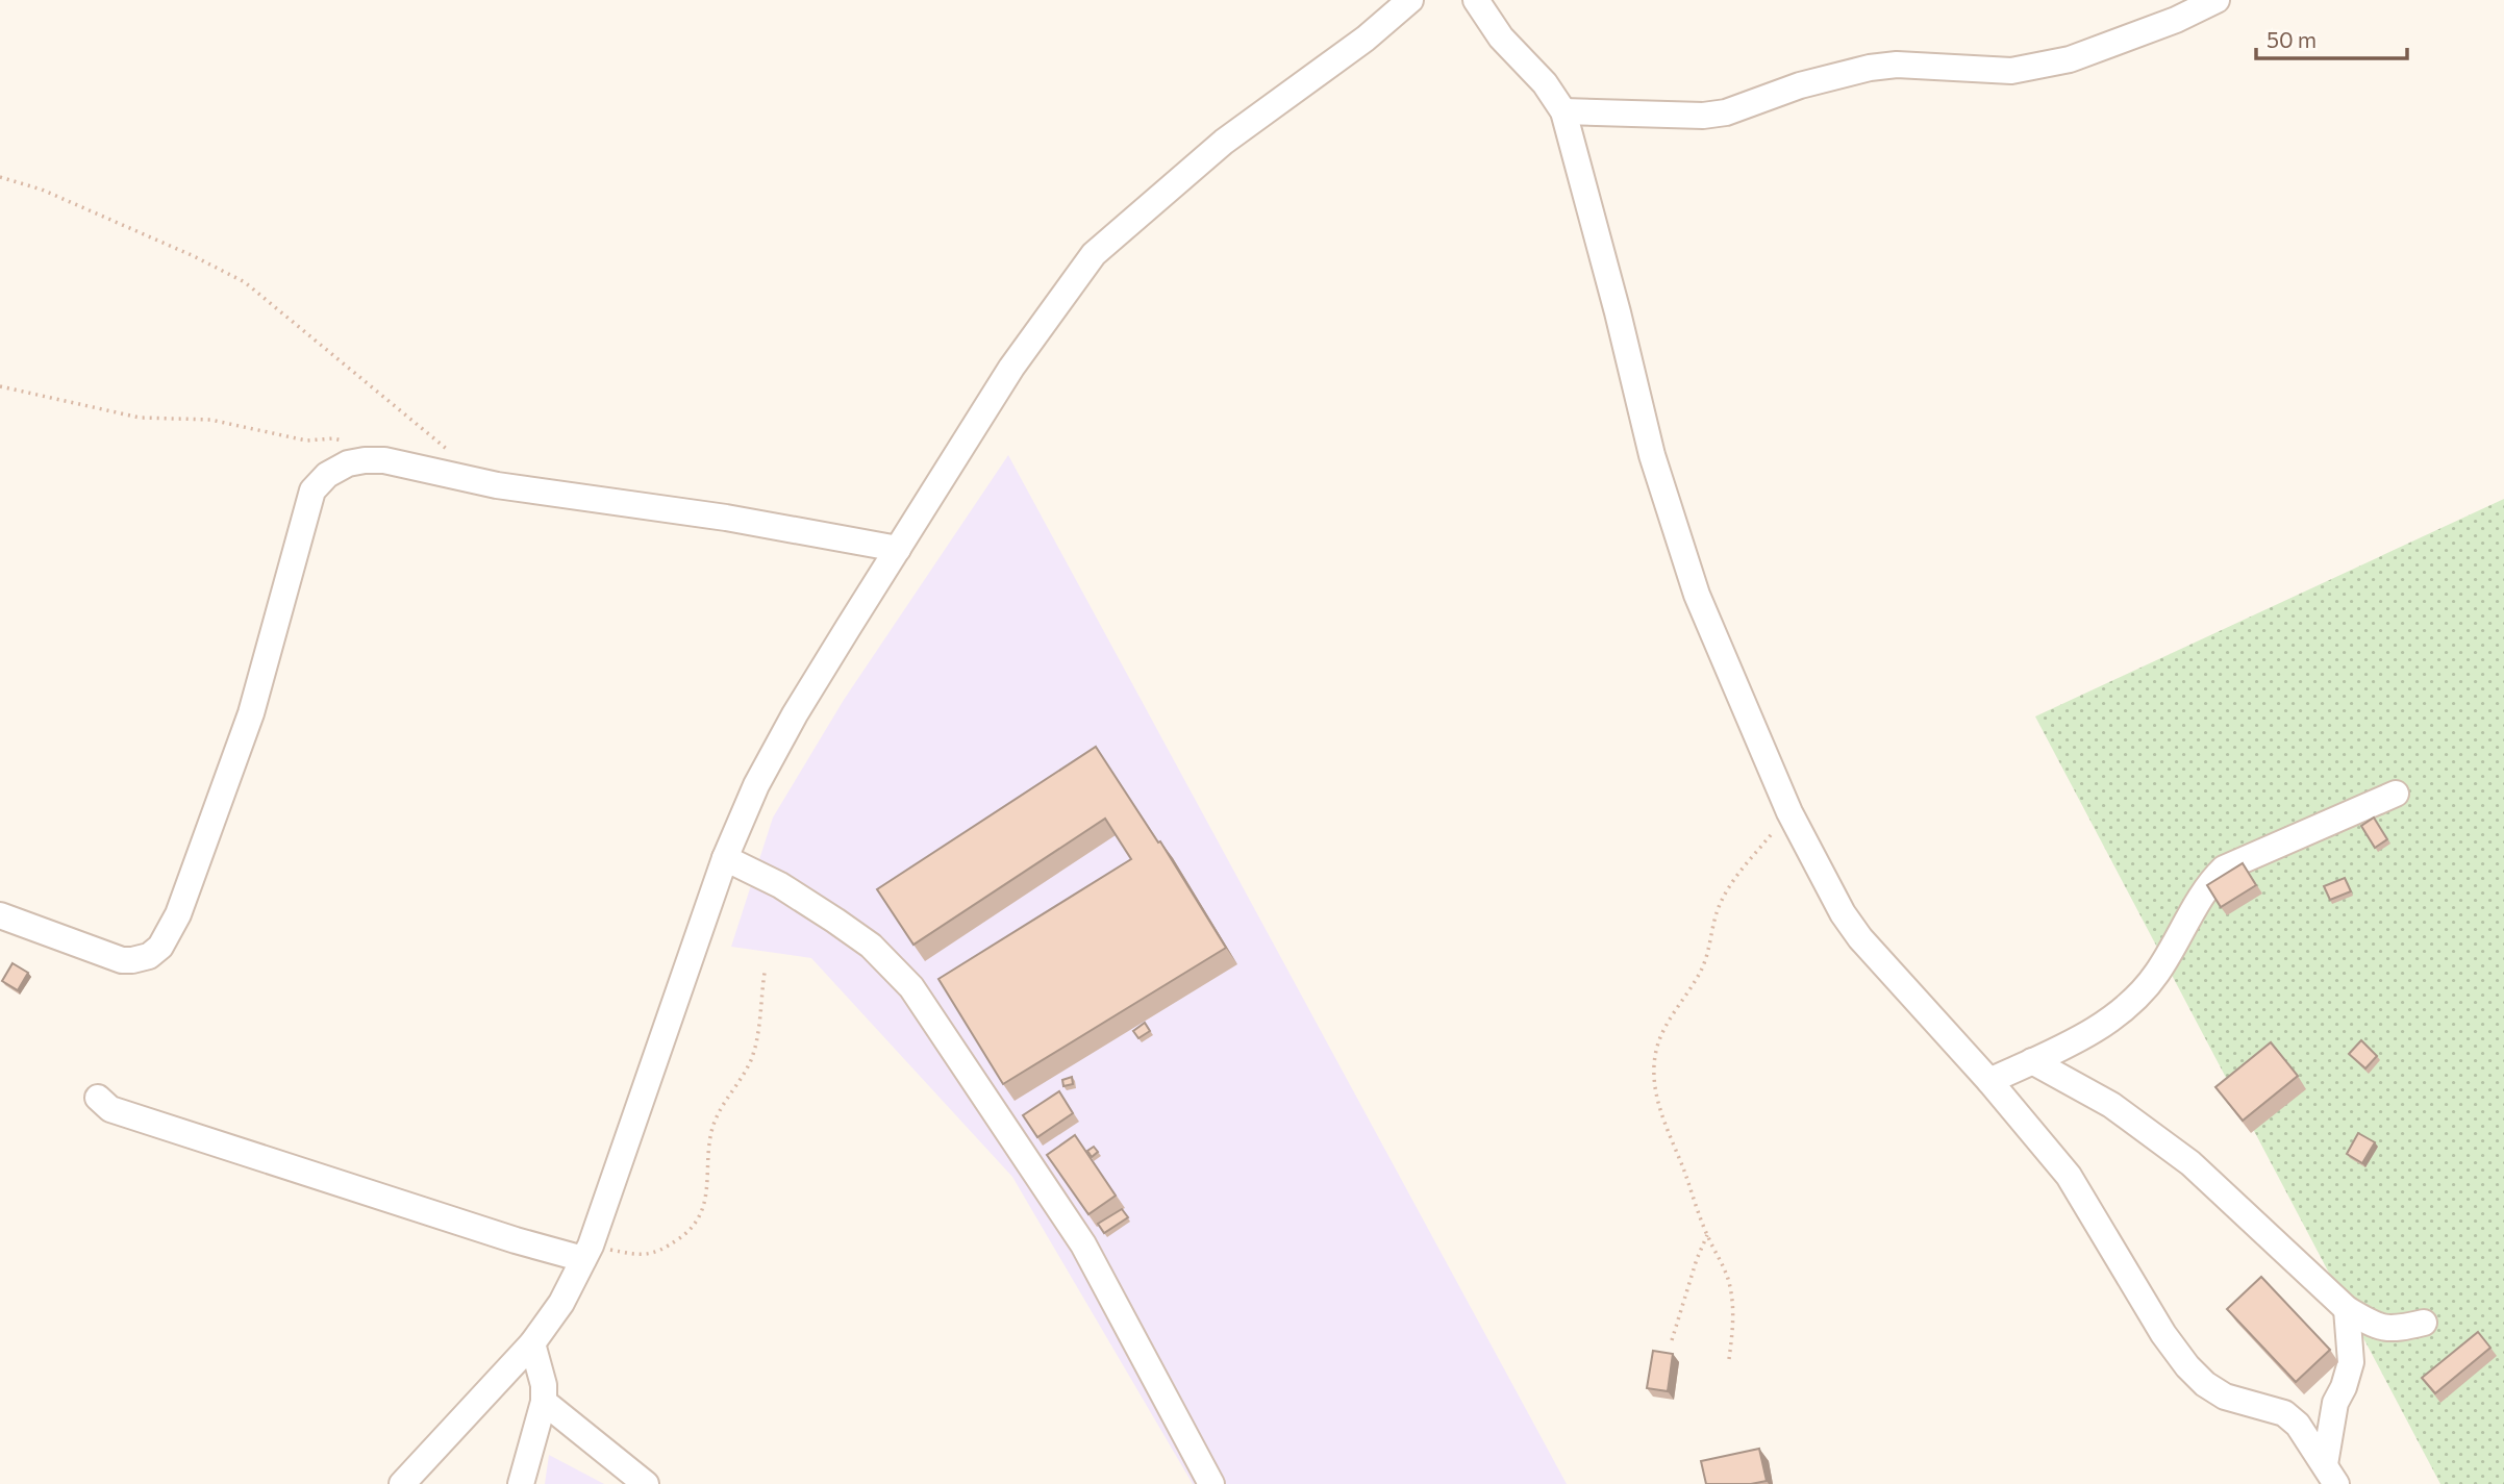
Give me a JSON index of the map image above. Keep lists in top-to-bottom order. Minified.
{"scale_bar":"50 m"}
